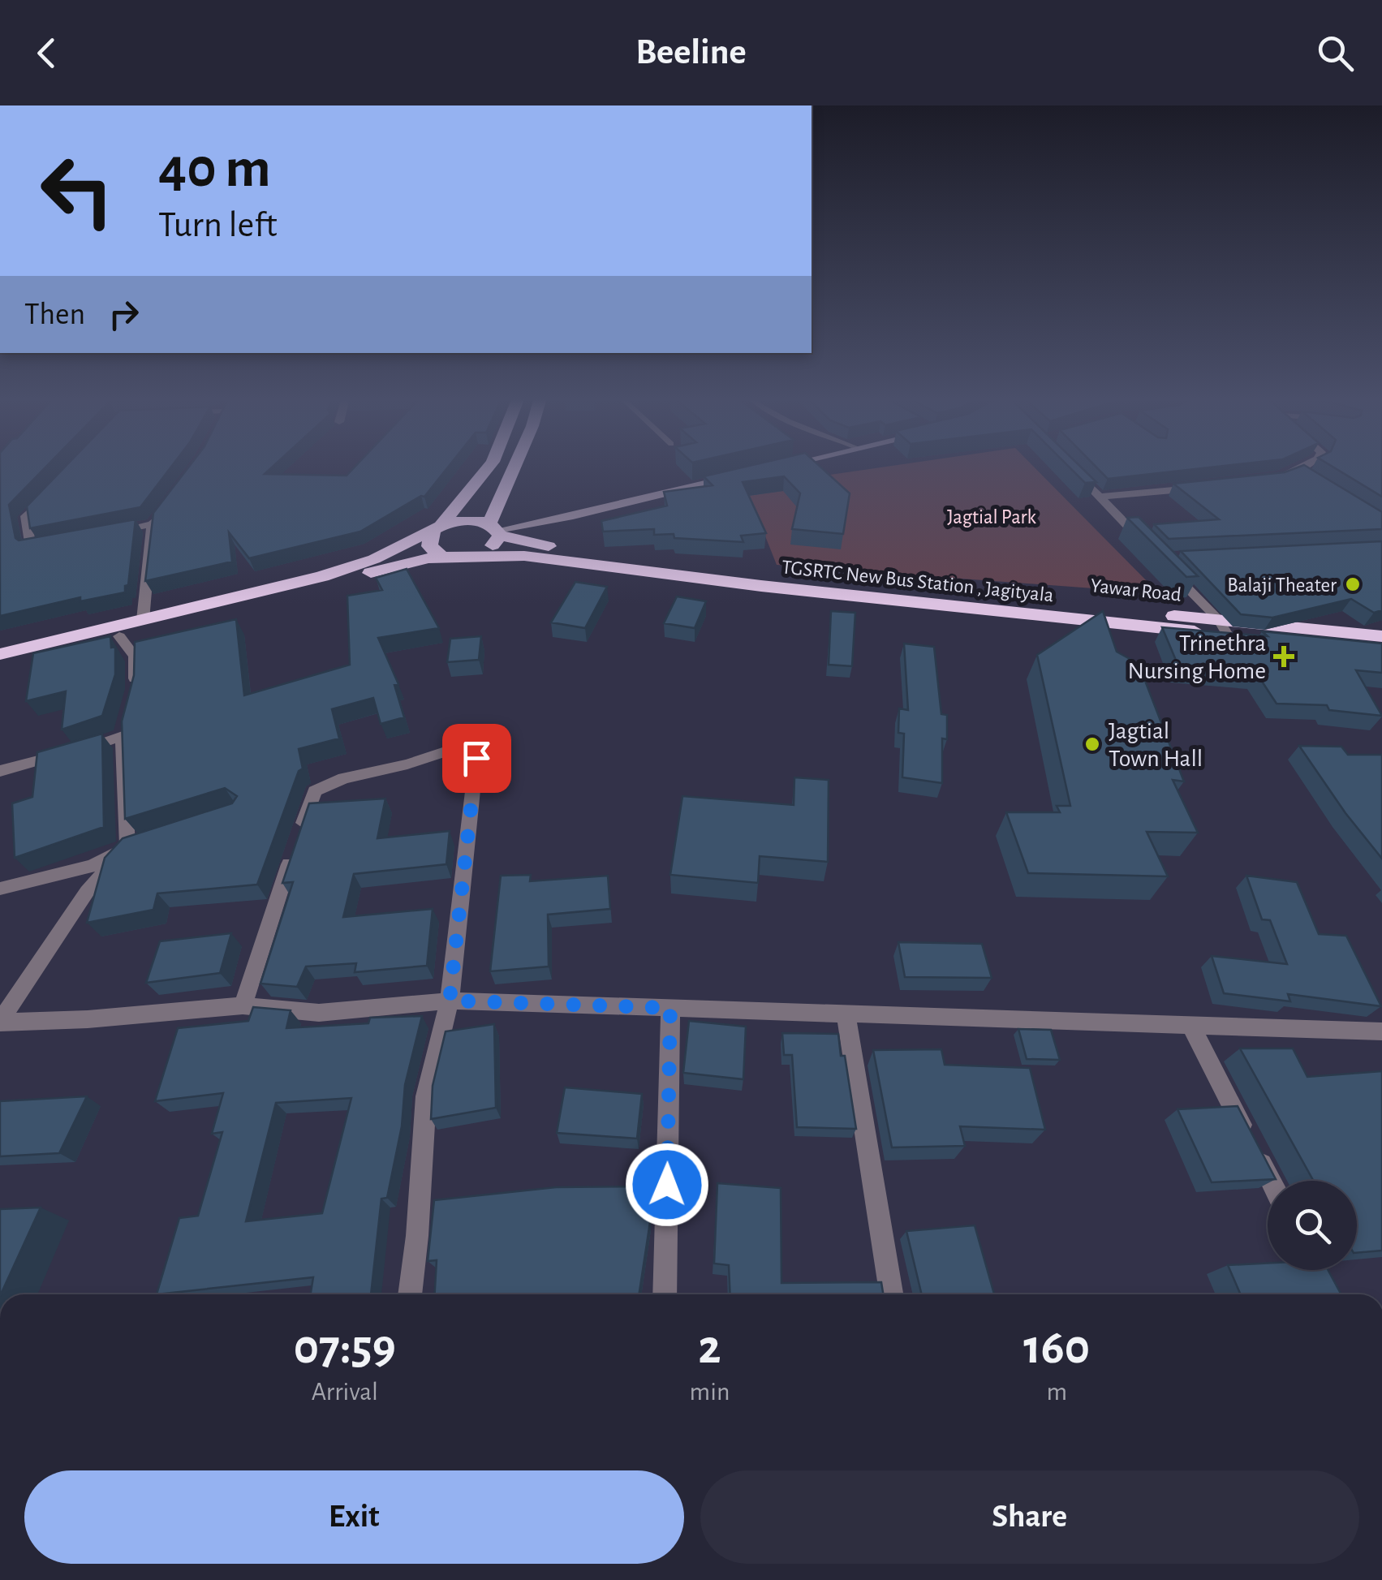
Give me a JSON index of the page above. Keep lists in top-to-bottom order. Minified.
{"streets":{"highway":["TGSRTC New Bus Station , Jagityala","Yawar Road"]},"crossings":[["TGSRTC New Bus Station , Jagityala","Yawar Road"]],"parks":["Jagtial Park"],"places":{"other":["Balaji Theater","Jagtial Town Hall"],"health":["Trinethra Nursing Home"]},"page":{"header":"Beeline","turn":["40 m","Turn left"],"then":"Then","eta":["07:59","Arrival","2","min","160","m"],"buttons":["Exit","Share"]}}
